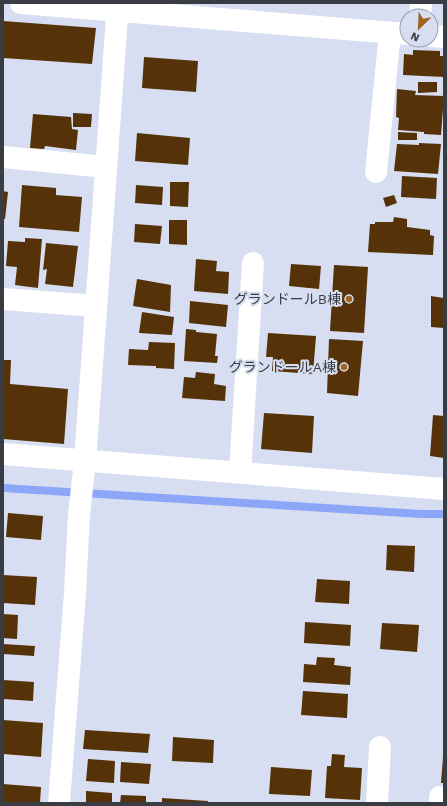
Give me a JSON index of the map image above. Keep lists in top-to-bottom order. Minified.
{"places":["グランドールB棟","グランドールA棟"],"north":"bottom left"}
